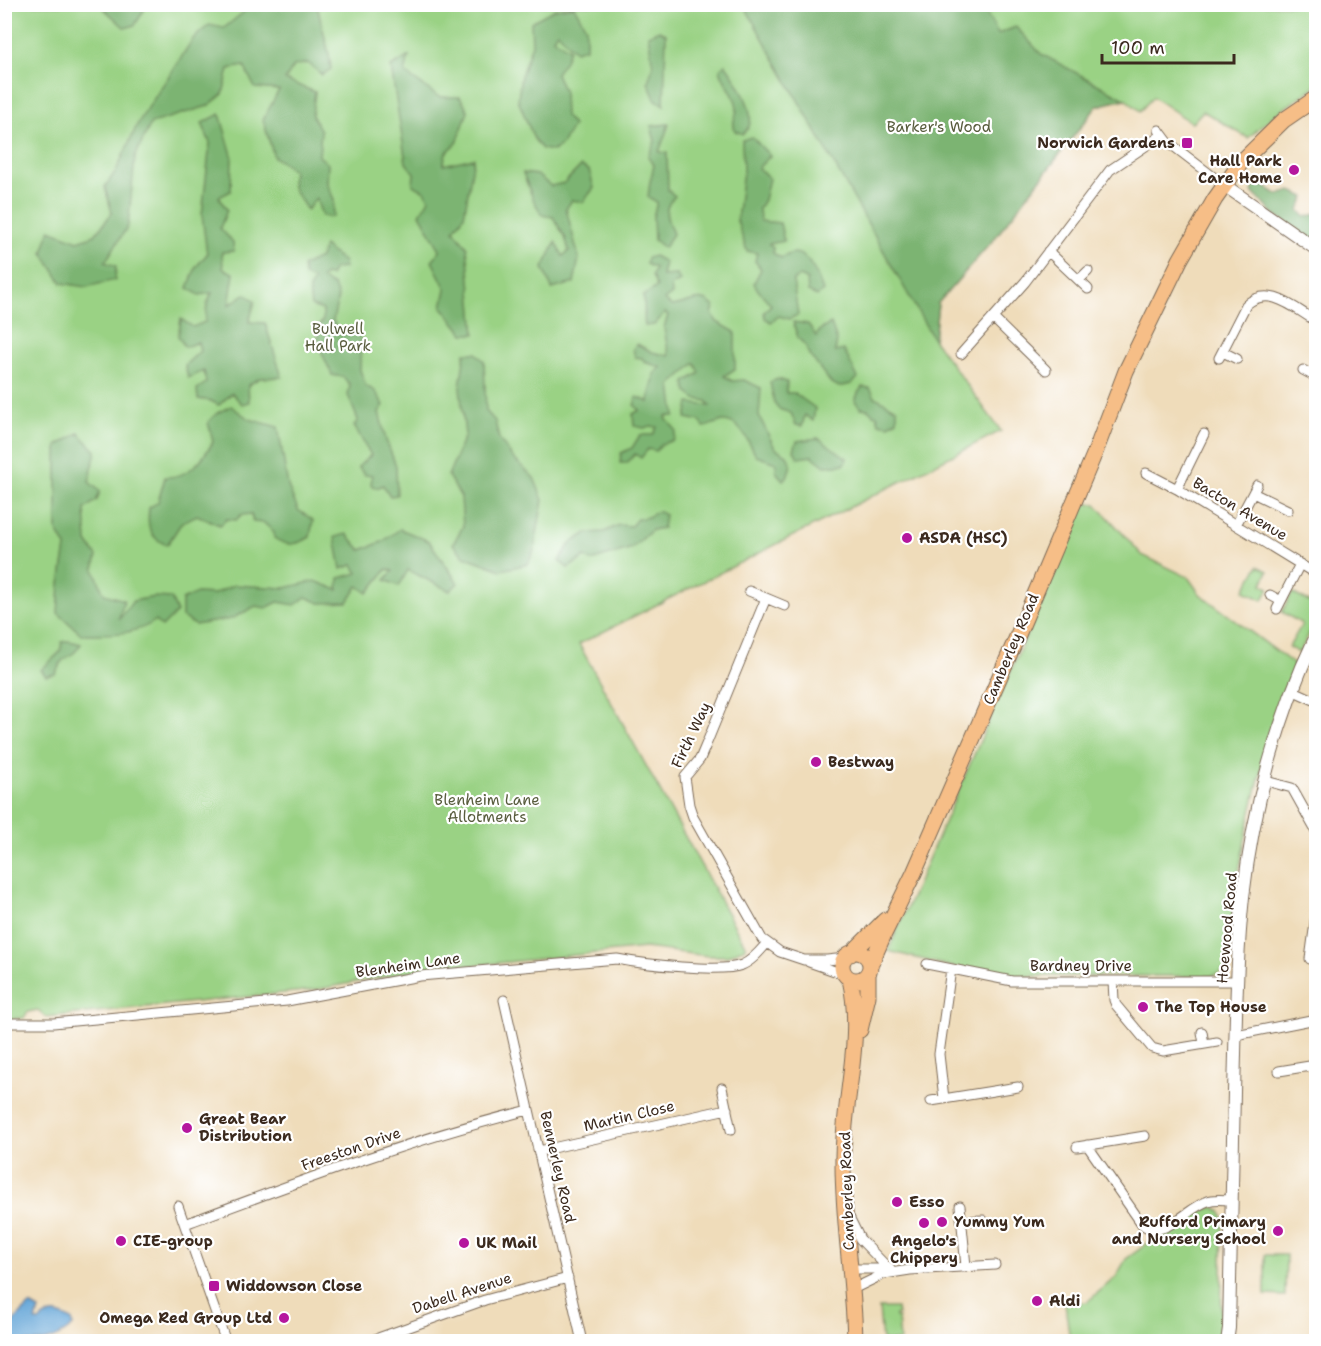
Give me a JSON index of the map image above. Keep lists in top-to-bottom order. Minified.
{"streets":{"main road":["Camberley Road"],"street":["Bacton Avenue","Firth Way","Hoewood Road","Blenheim Lane","Bardney Drive","Martin Close","Freeston Drive","Bennerley Road","Dabell Avenue"]},"crossings":[["Firth Way","Blenheim Lane"],["Hoewood Road","Bardney Drive"],["Martin Close","Bennerley Road"],["Freeston Drive","Bennerley Road"],["Bennerley Road","Dabell Avenue"]],"parks":["Barker's Wood","Bulwell Hall Park","Blenheim Lane Allotments"],"places":{"transit":["Norwich Gardens","Widdowson Close"],"other":["Hall Park Care Home","ASDA (HSC)","Bestway","The Top House","Great Bear Distribution","Esso","Yummy Yum","Angelo's Chippery","Rufford Primary and Nursery School","CIE-group","UK Mail","Aldi","Omega Red Group Ltd"]},"scale_bar":"100 m"}
